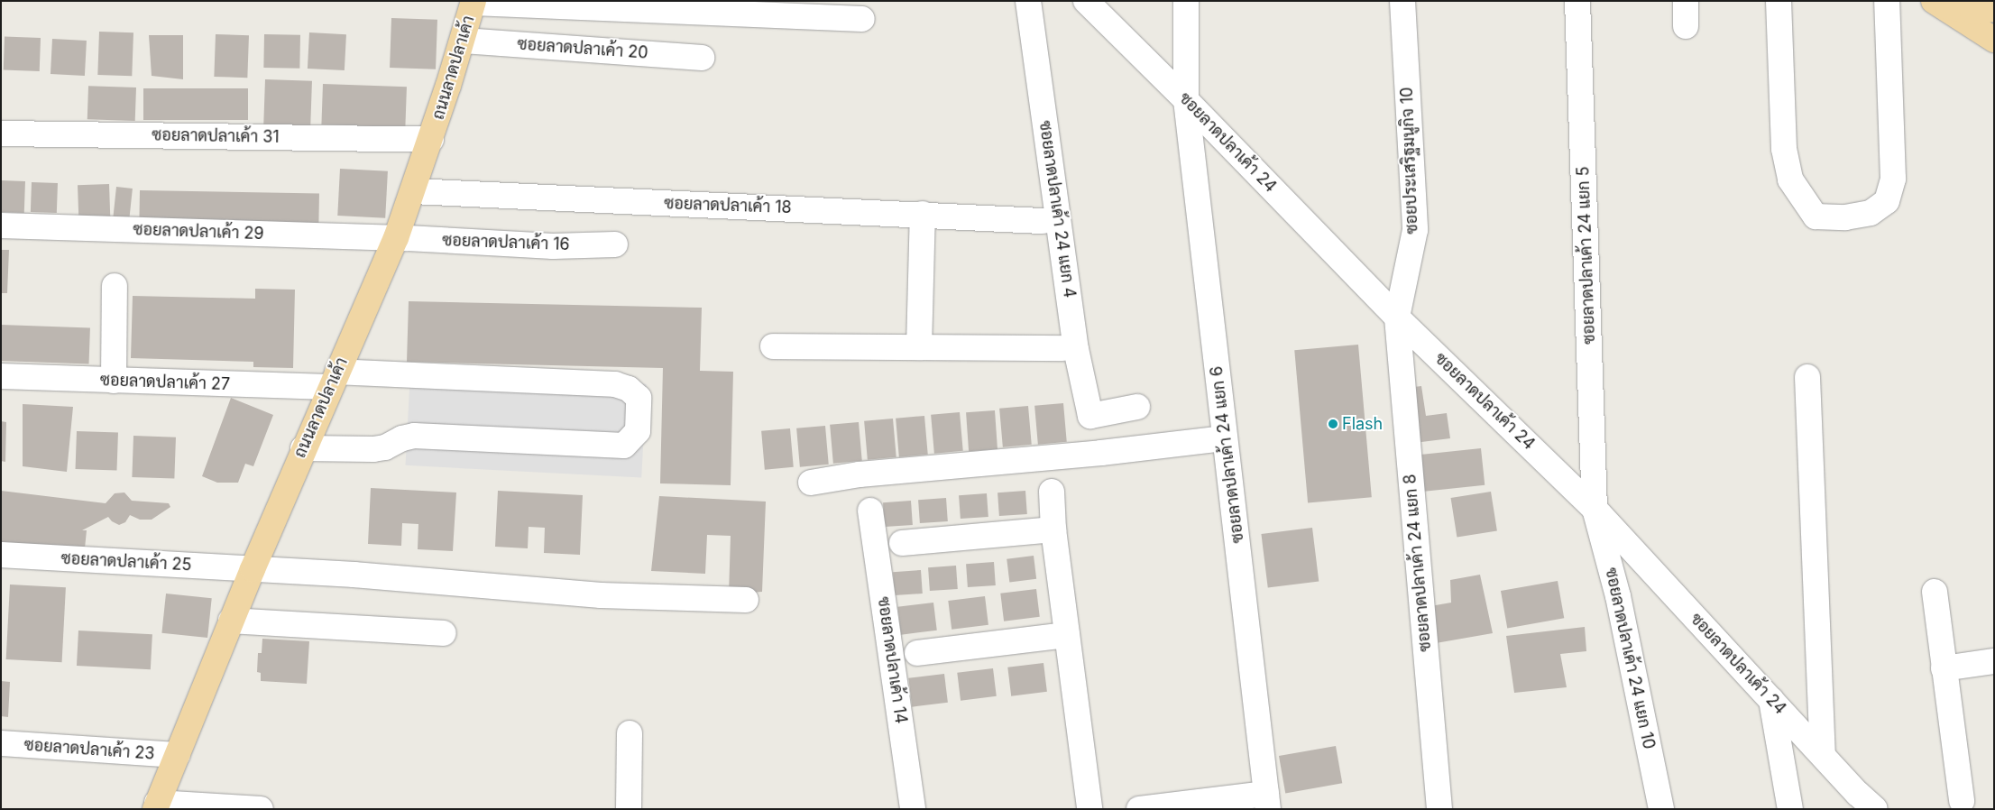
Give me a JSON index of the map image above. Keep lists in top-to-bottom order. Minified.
{"streets":{"main road":["ถนนลาดปลาเค้า"],"street":["ซอยลาดปลาเค้า 20","ซอยลาดปลาเค้า 31","ซอยลาดปลาเค้า 24","ซอยประเสริฐมนูกิจ 10","ซอยลาดปลาเค้า 18","ซอยลาดปลาเค้า 24 แยก 4","ซอยลาดปลาเค้า 29","ซอยลาดปลาเค้า 16","ซอยลาดปลาเค้า 24 แยก 5","ซอยลาดปลาเค้า 27","ซอยลาดปลาเค้า 24 แยก 6","ซอยลาดปลาเค้า 25","ซอยลาดปลาเค้า 24 แยก 8","ซอยลาดปลาเค้า 24 แยก 10","ซอยลาดปลาเค้า 14","ซอยลาดปลาเค้า 23"]},"crossings":[["ซอยลาดปลาเค้า 20","ถนนลาดปลาเค้า"],["ถนนลาดปลาเค้า","ซอยลาดปลาเค้า 31"],["ถนนลาดปลาเค้า","ซอยลาดปลาเค้า 18"],["ถนนลาดปลาเค้า","ซอยลาดปลาเค้า 29"],["ถนนลาดปลาเค้า","ซอยลาดปลาเค้า 16"],["ถนนลาดปลาเค้า","ซอยลาดปลาเค้า 27"],["ถนนลาดปลาเค้า","ซอยลาดปลาเค้า 25"],["ถนนลาดปลาเค้า","ซอยลาดปลาเค้า 23"],["ซอยลาดปลาเค้า 24","ซอยประเสริฐมนูกิจ 10"],["ซอยลาดปลาเค้า 24","ซอยลาดปลาเค้า 24 แยก 5"],["ซอยลาดปลาเค้า 24","ซอยลาดปลาเค้า 24 แยก 6"],["ซอยลาดปลาเค้า 24","ซอยลาดปลาเค้า 24 แยก 8"],["ซอยลาดปลาเค้า 24","ซอยลาดปลาเค้า 24 แยก 10"],["ซอยประเสริฐมนูกิจ 10","ซอยลาดปลาเค้า 24 แยก 8"],["ซอยลาดปลาเค้า 29","ซอยลาดปลาเค้า 16"],["ซอยลาดปลาเค้า 24 แยก 5","ซอยลาดปลาเค้า 24 แยก 10"]],"places":["Flash"]}
